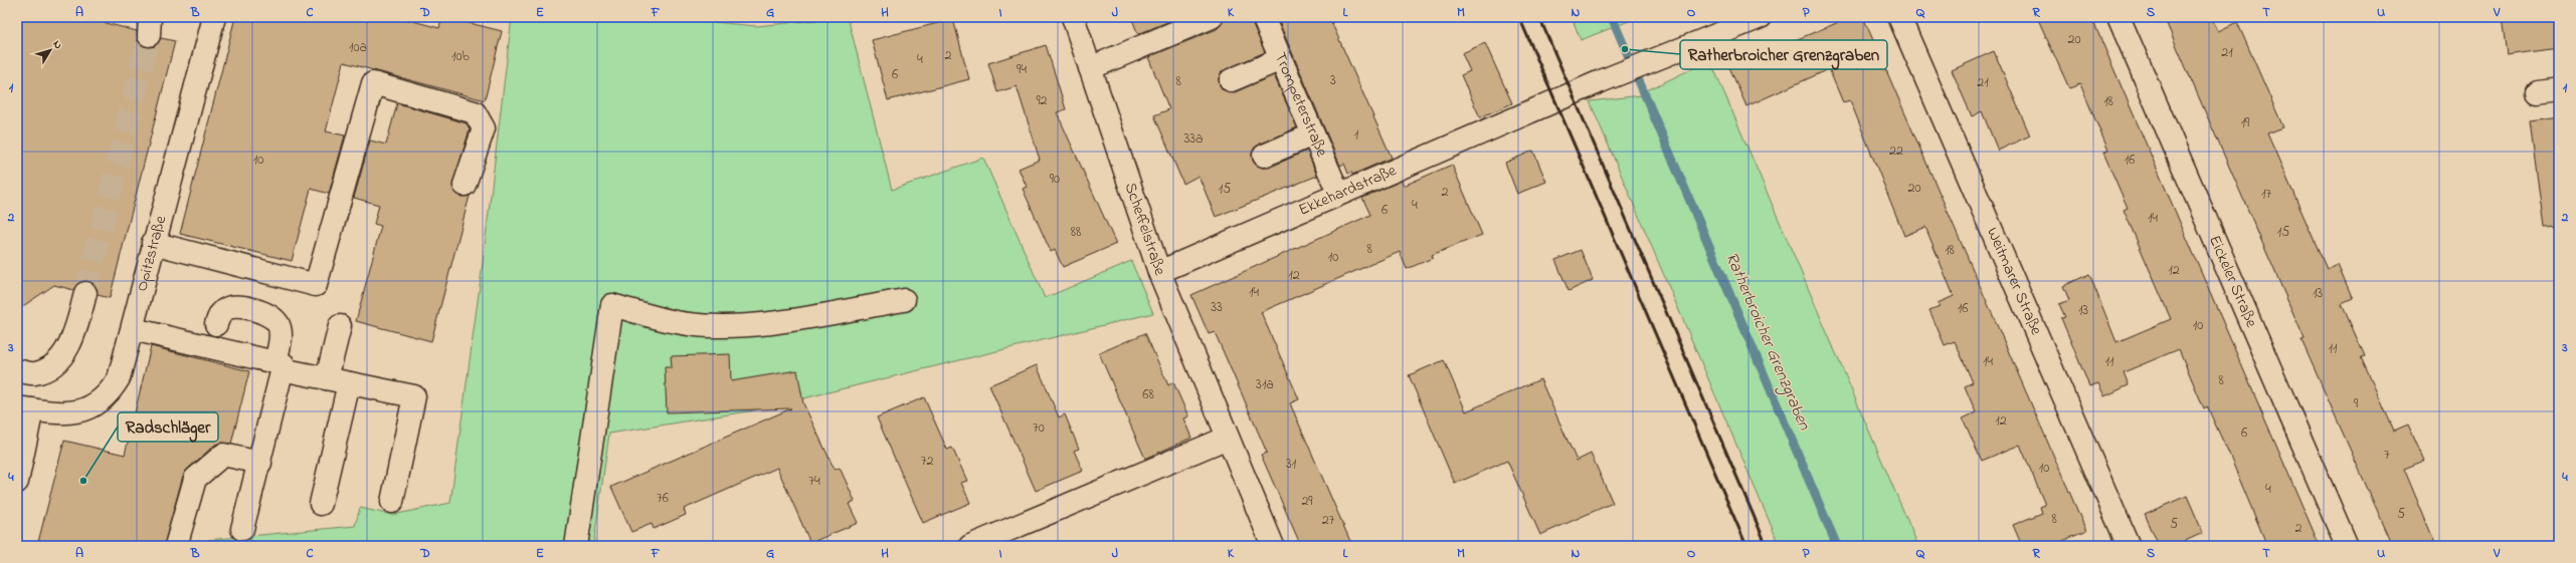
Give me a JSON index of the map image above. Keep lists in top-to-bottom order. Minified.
{"streets":{"street":["Trompeterstraße","Ekkehardstraße","Scheffelstraße","Opitzstraße","Eickeler Straße","Weitmarer Straße"]},"crossings":[["Trompeterstraße","Ekkehardstraße"],["Ekkehardstraße","Scheffelstraße"]],"water":["Ratherbroicher Grenzgraben"],"places":["Ratherbroicher Grenzgraben","Radschläger"],"house_numbers":["20","10a","21","2","10b","4","94","6","3","8","21","92","18","19","1","33a","22","10","16","90","20","15","2","17","4","6","14","88","15","8","18","10","12","12","14","13","33","16","13","10","11","14","11","8","31a","68","9","12","70","6","7","72","31","10","74","4","76","29","5","8","27","5","2"],"north":"top right","grid":{"columns":["A","B","C","D","E","F","G","H","I","J","K","L","M","N","O","P","Q","R","S","T","U","V"],"rows":["1","2","3","4"]}}
